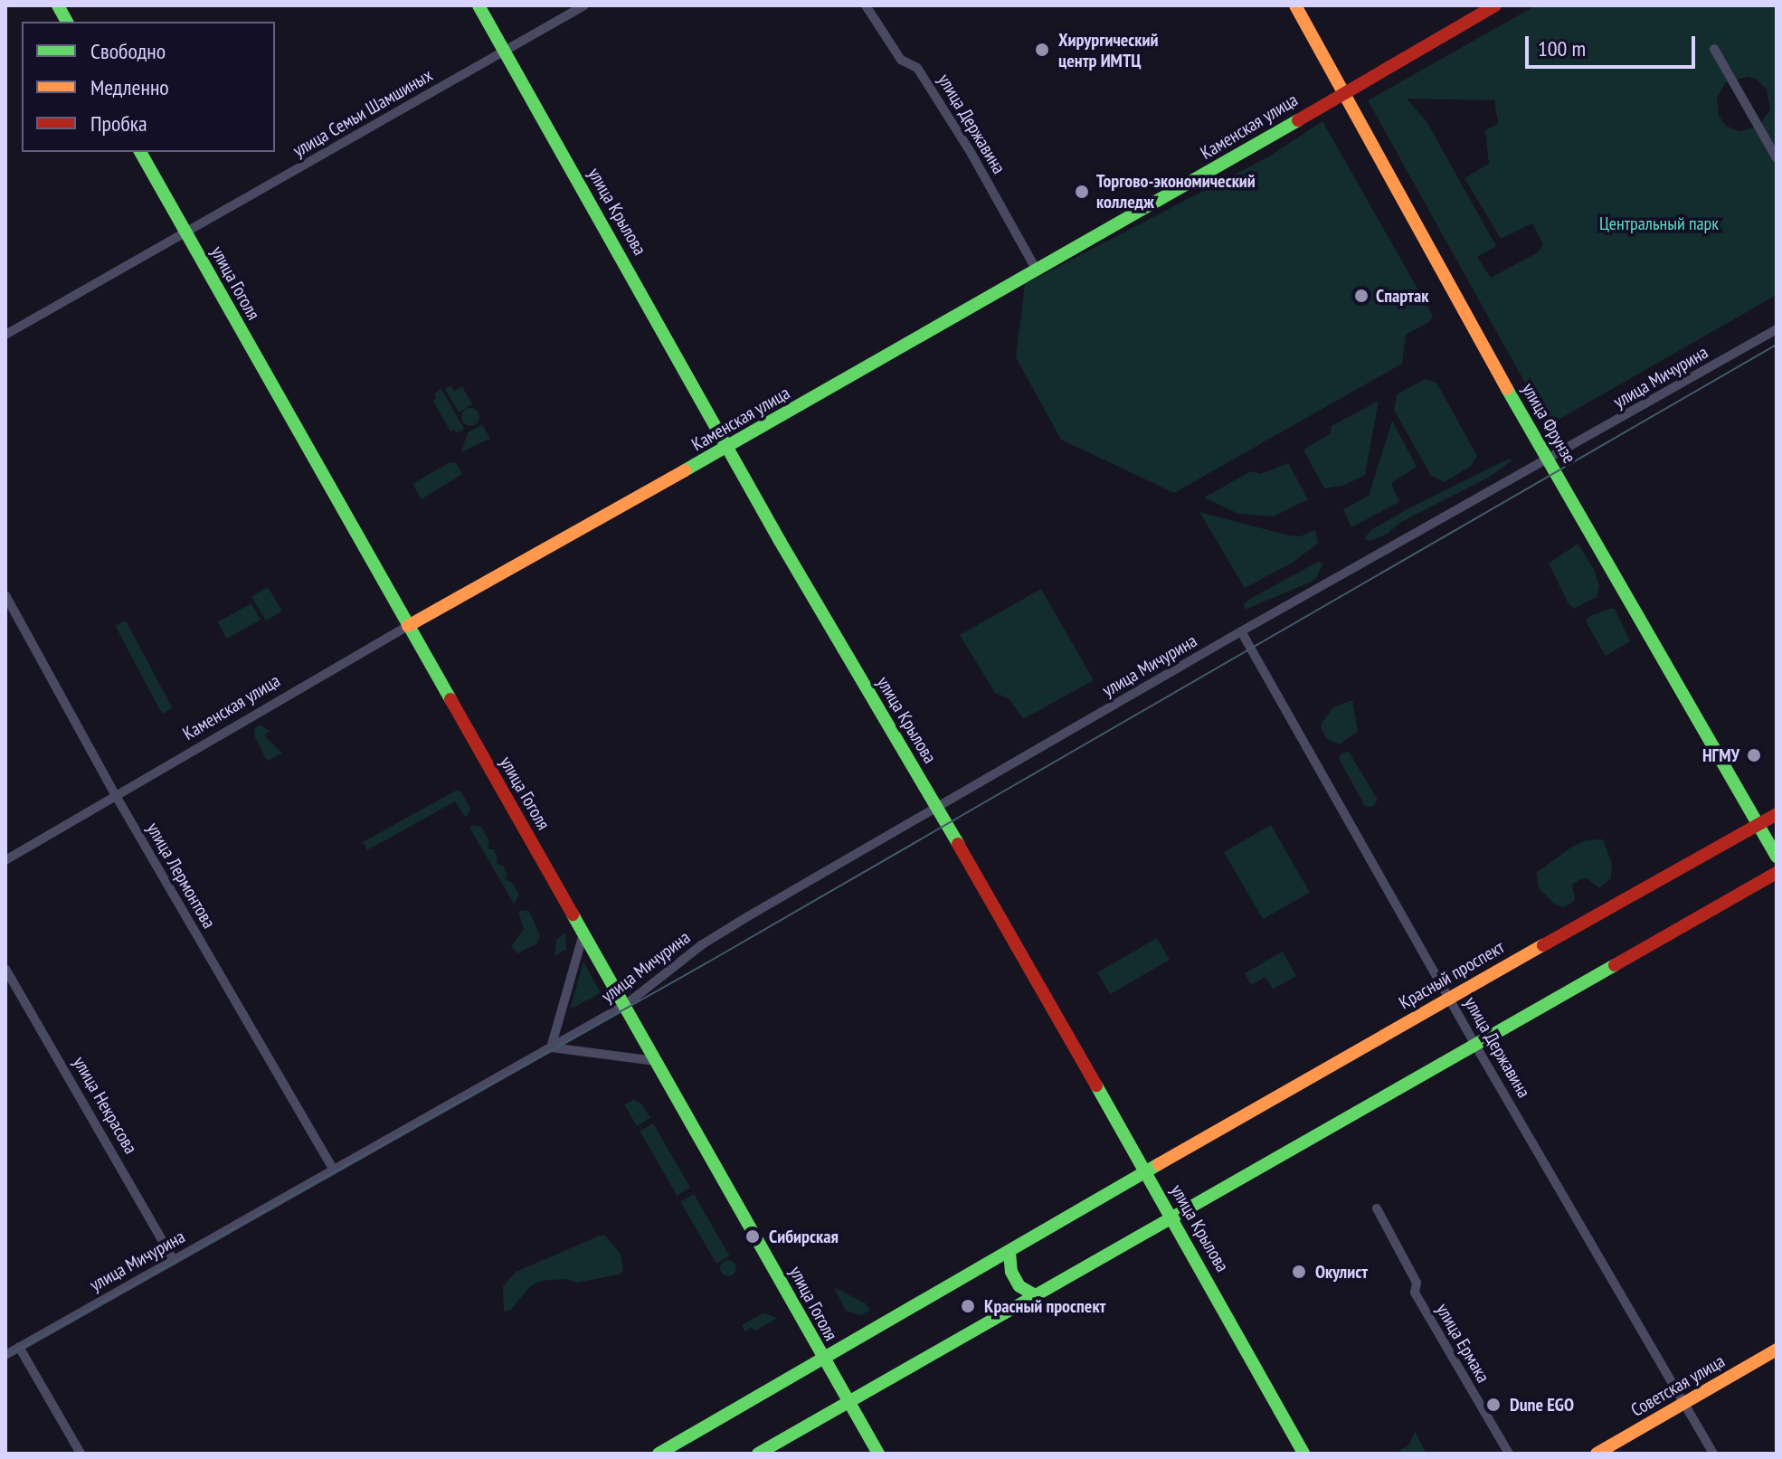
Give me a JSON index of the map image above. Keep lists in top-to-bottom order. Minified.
{"streets":{"main road":["Каменская улица","улица Крылова","улица Гоголя","улица Фрунзе","Красный проспект","Советская улица"],"street":["улица Семьи Шамшиных","улица Державина","улица Мичурина","улица Лермонтова","улица Некрасова","улица Ермака"]},"crossings":[["улица Семьи Шамшиных","улица Крылова"],["улица Семьи Шамшиных","улица Гоголя"],["улица Державина","Каменская улица"],["улица Державина","улица Мичурина"],["улица Державина","Красный проспект"],["улица Державина","Советская улица"],["Каменская улица","улица Крылова"],["Каменская улица","улица Гоголя"],["Каменская улица","улица Фрунзе"],["Каменская улица","улица Лермонтова"],["улица Крылова","улица Мичурина"],["улица Крылова","Красный проспект"],["улица Гоголя","улица Мичурина"],["улица Гоголя","Красный проспект"],["улица Мичурина","улица Фрунзе"],["улица Мичурина","улица Лермонтова"],["улица Мичурина","улица Некрасова"],["улица Фрунзе","Красный проспект"]],"parks":["Центральный парк"],"places":["Хирургический центр ИМТЦ","Торгово-экономический колледж","Спартак","НГМУ","Сибирская","Окулист","Красный проспект","Dune EGO"],"legend":["Свободно","Медленно","Пробка"],"scale_bar":"100 m"}
